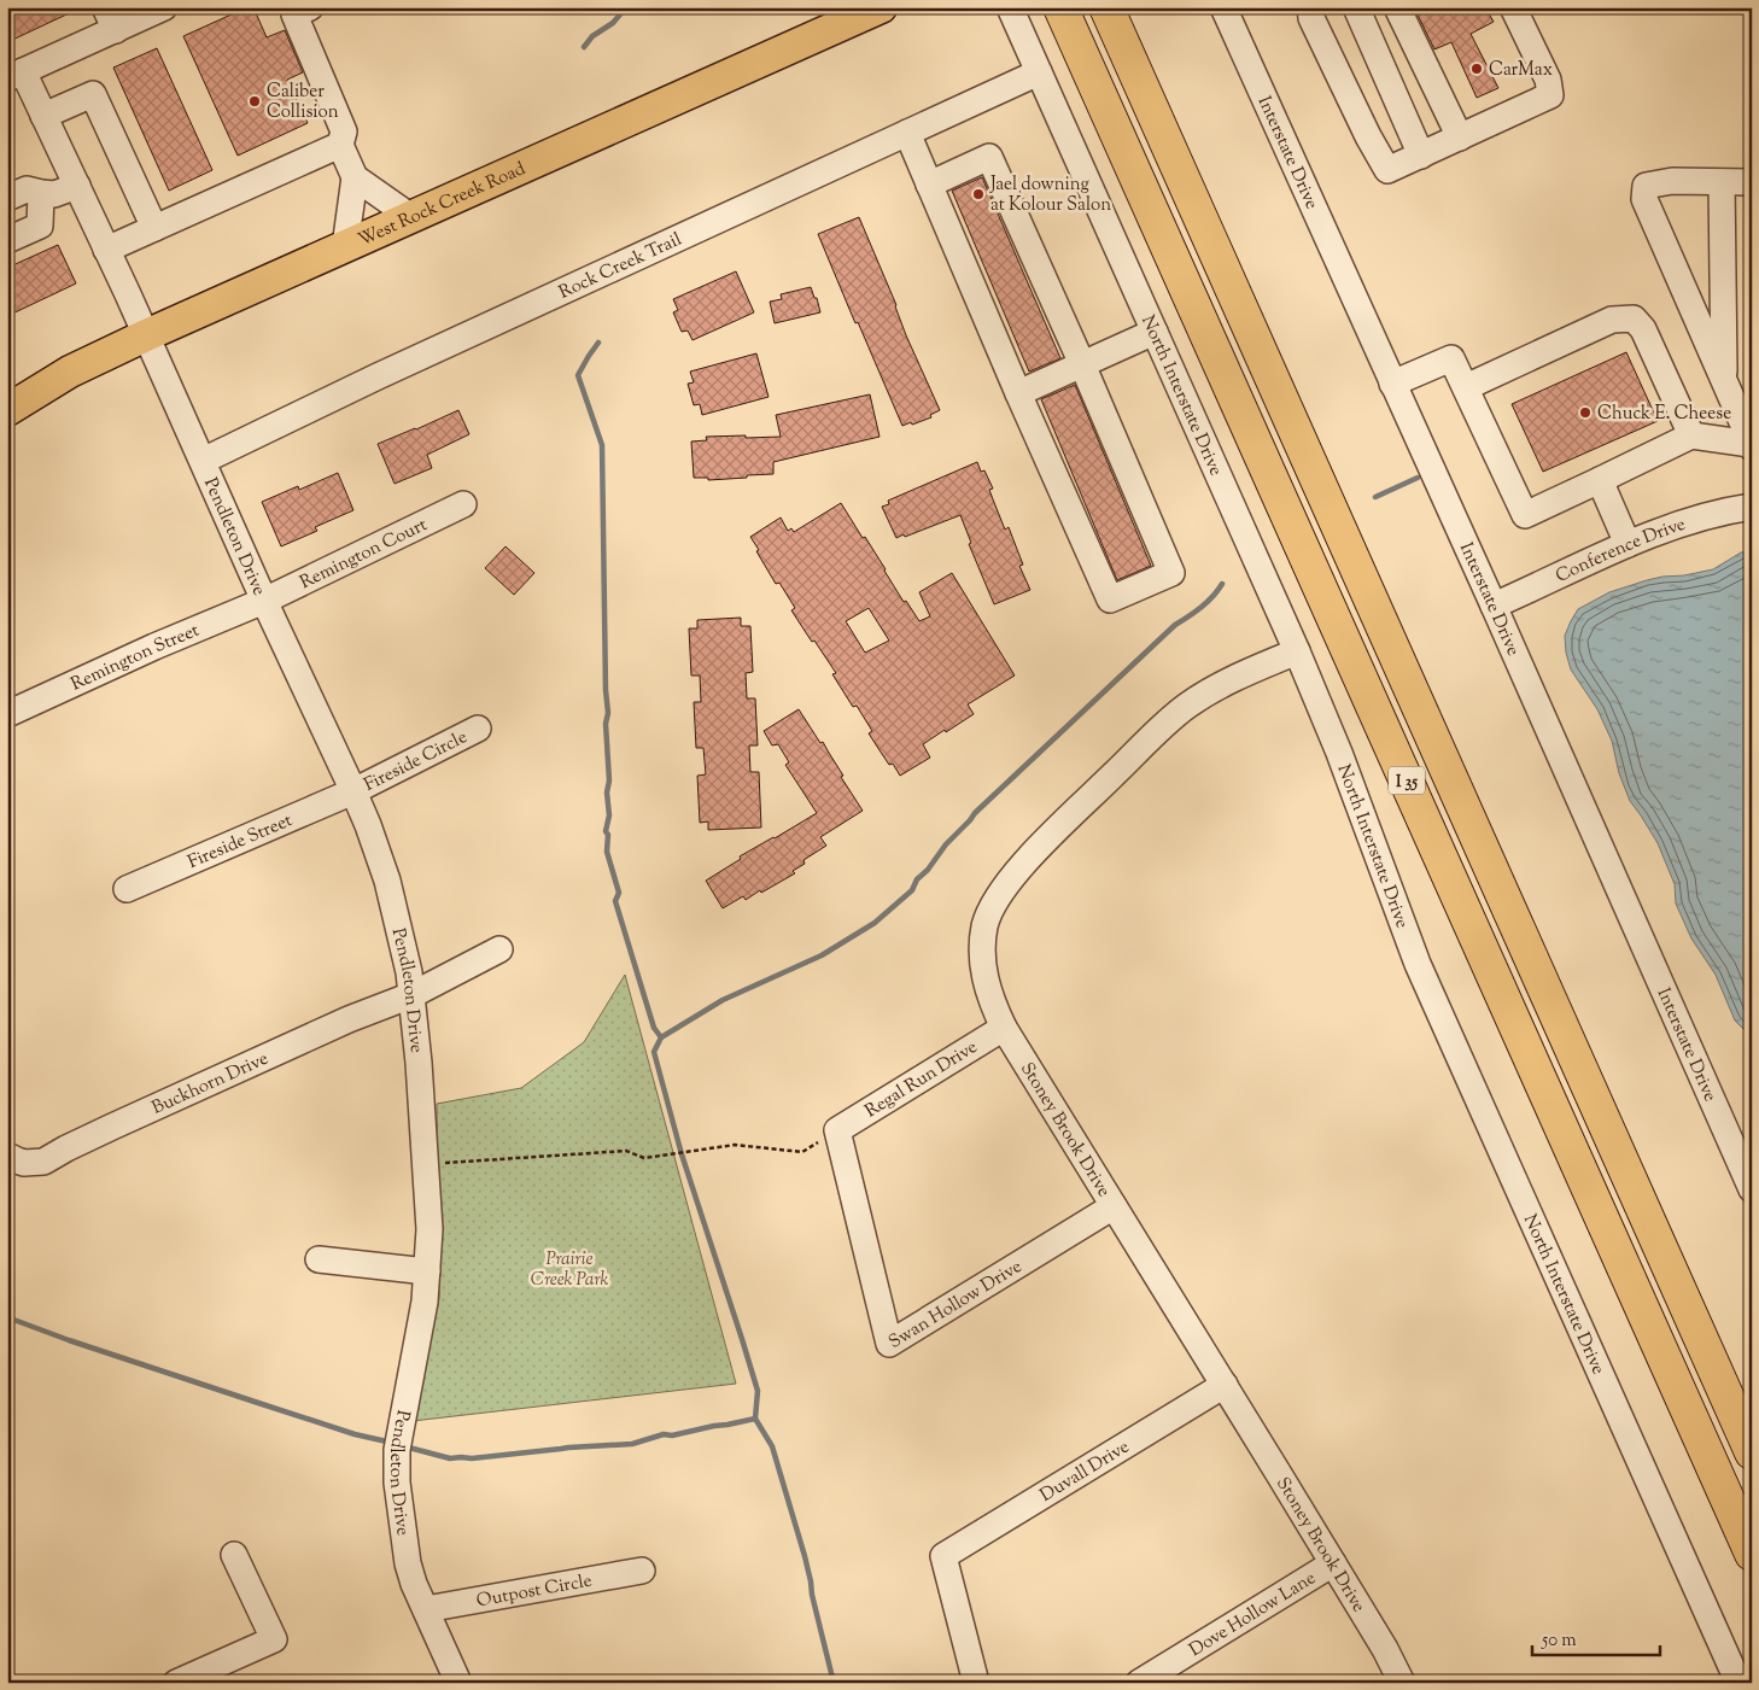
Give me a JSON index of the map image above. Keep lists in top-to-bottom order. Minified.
{"streets":{"highway":["I 35"],"main road":["West Rock Creek Road"],"street":["Interstate Drive","Rock Creek Trail","North Interstate Drive","Pendleton Drive","Conference Drive","Remington Court","Remington Street","Fireside Circle","Fireside Street","Regal Run Drive","Buckhorn Drive","Stoney Brook Drive","Swan Hollow Drive","Duvall Drive","Outpost Circle","Dove Hollow Lane"]},"crossings":[["Interstate Drive","Conference Drive"],["West Rock Creek Road","Pendleton Drive"],["Rock Creek Trail","North Interstate Drive"],["Rock Creek Trail","Pendleton Drive"],["North Interstate Drive","Stoney Brook Drive"],["Pendleton Drive","Remington Court"],["Pendleton Drive","Remington Street"],["Pendleton Drive","Fireside Circle"],["Pendleton Drive","Fireside Street"],["Pendleton Drive","Buckhorn Drive"],["Pendleton Drive","Outpost Circle"],["Remington Court","Remington Street"],["Fireside Circle","Fireside Street"],["Regal Run Drive","Stoney Brook Drive"],["Regal Run Drive","Swan Hollow Drive"],["Stoney Brook Drive","Swan Hollow Drive"],["Stoney Brook Drive","Duvall Drive"],["Stoney Brook Drive","Dove Hollow Lane"]],"parks":["Prairie Creek Park"],"places":["CarMax","Caliber Collision","Jael downing at Kolour Salon","Chuck E. Cheese"],"scale_bar":"50 m"}
